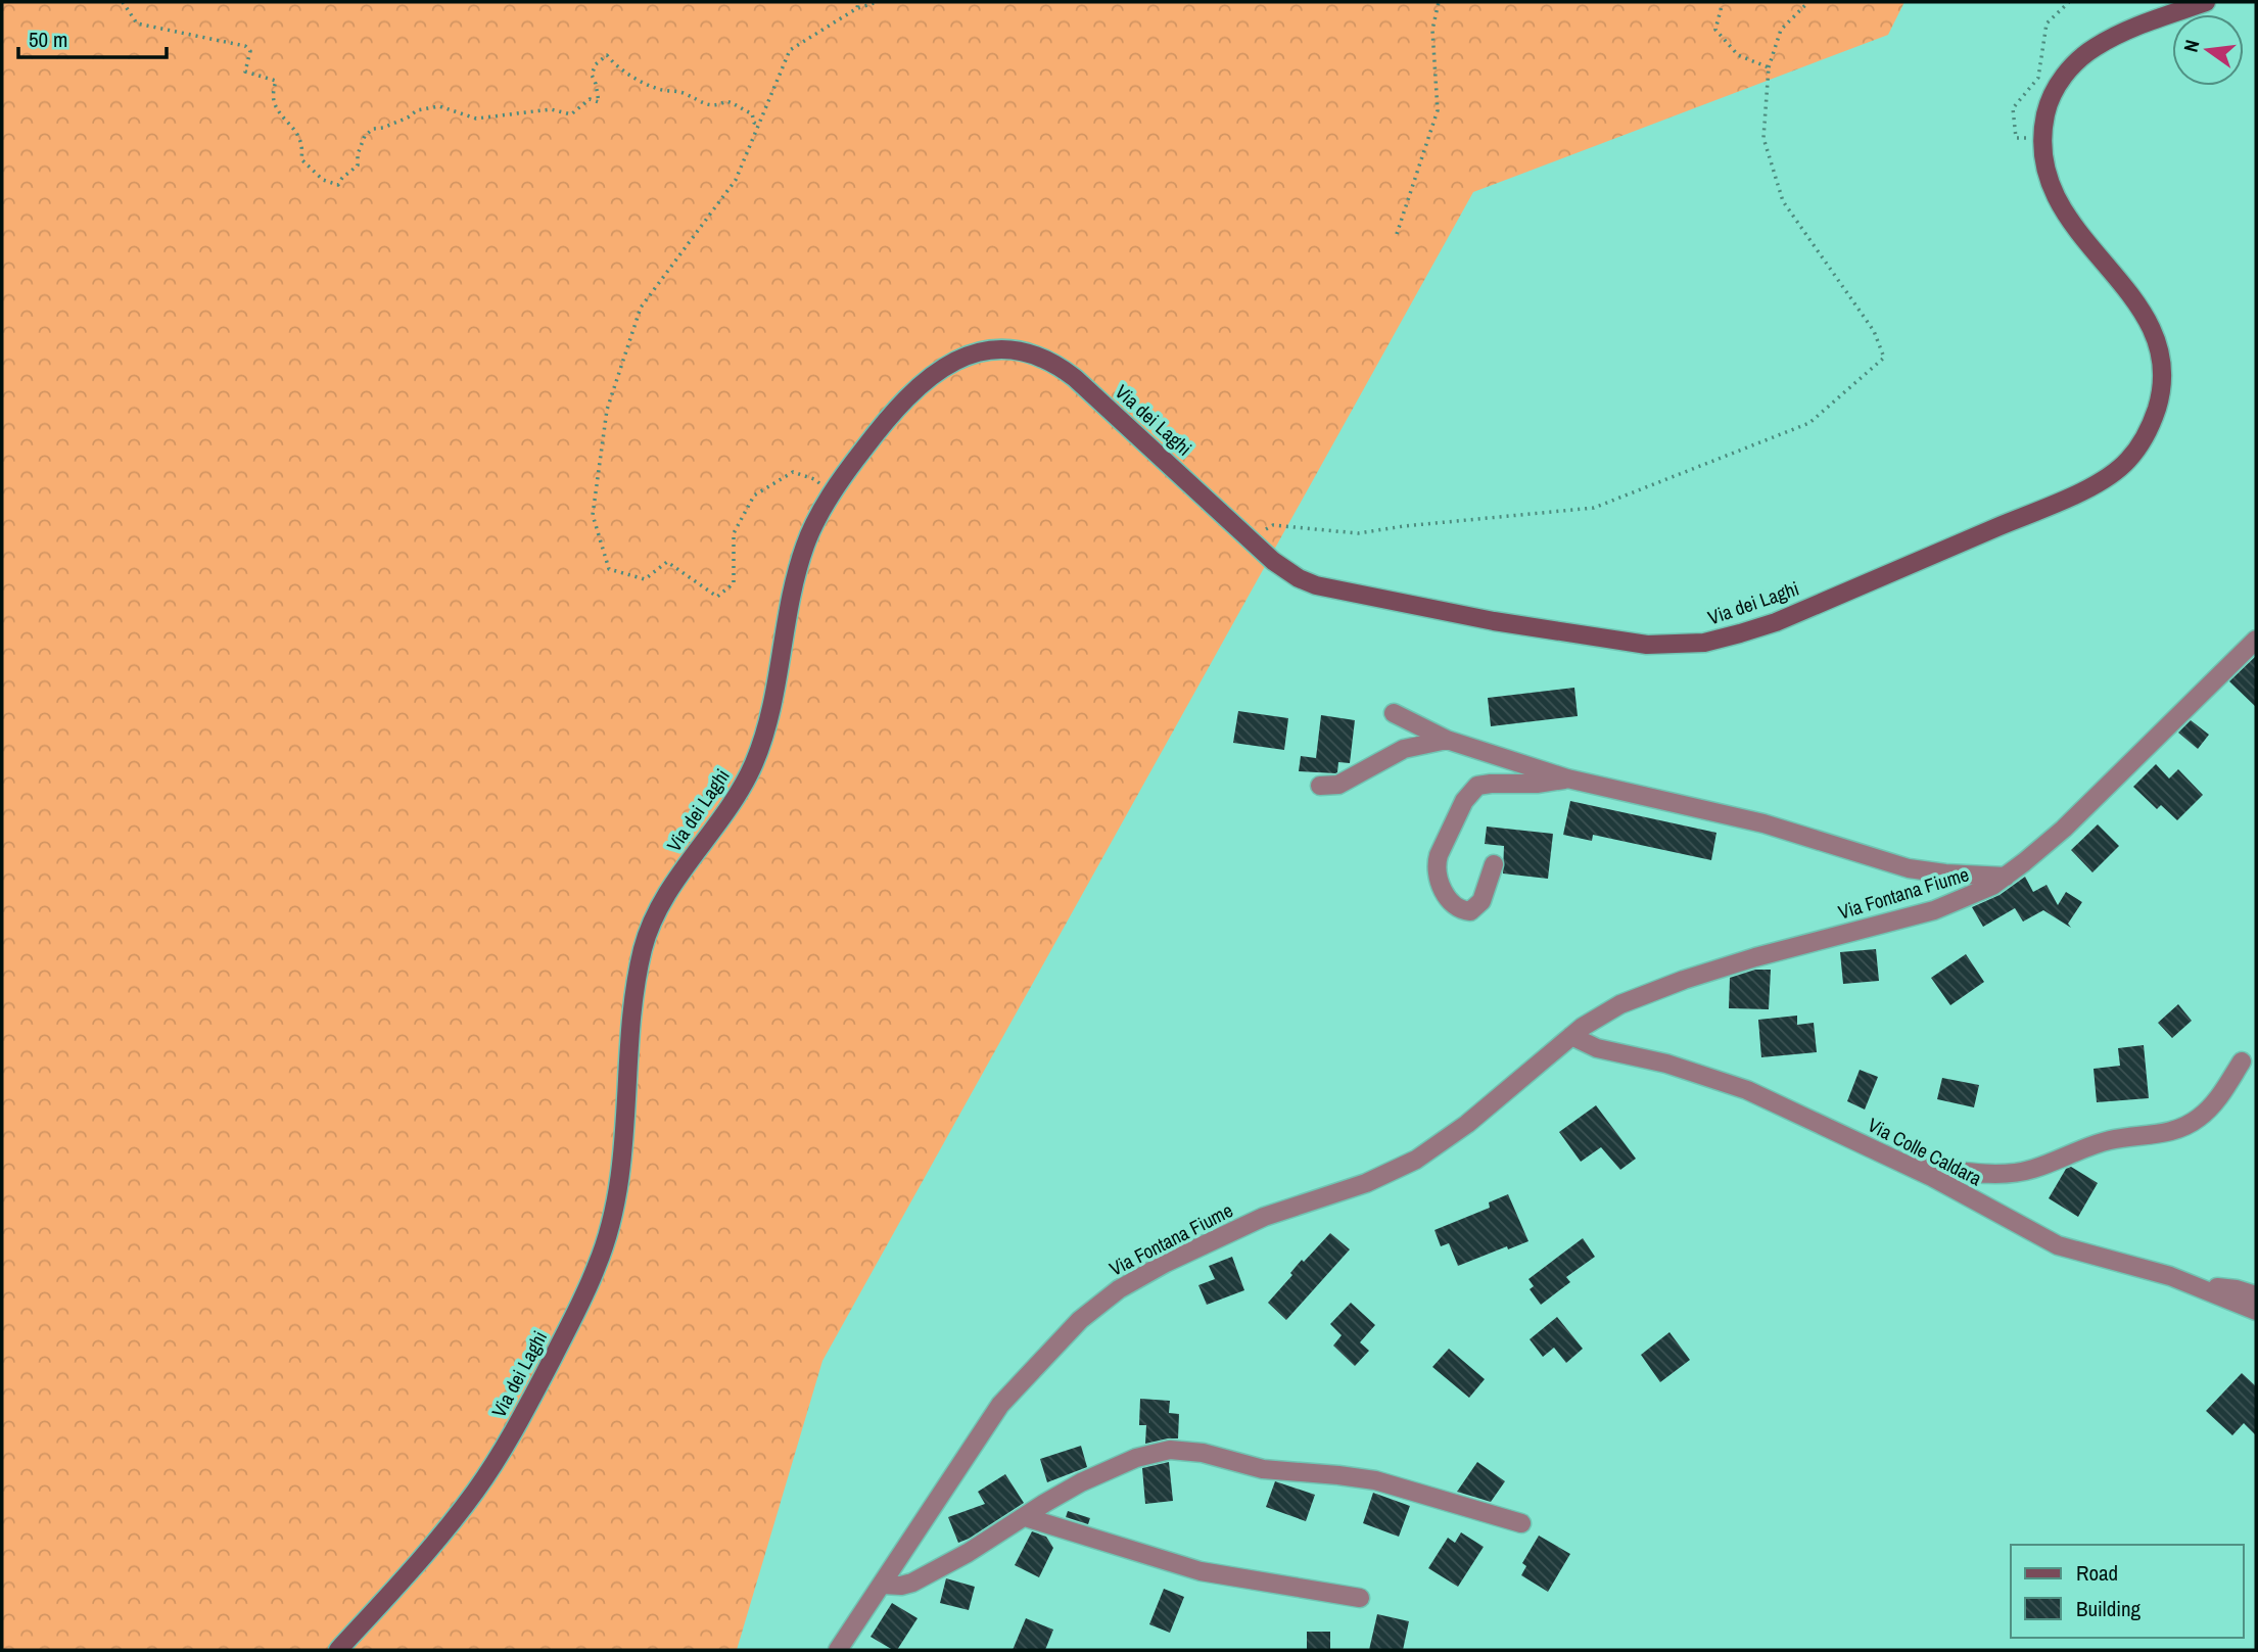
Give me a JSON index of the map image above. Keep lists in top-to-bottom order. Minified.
{"streets":{"main road":["Via dei Laghi"],"street":["Via Fontana Fiume","Via Colle Caldara"]},"crossings":[["Via Fontana Fiume","Via Colle Caldara"]],"legend":["Road","Building"],"scale_bar":"50 m","north":"left"}
